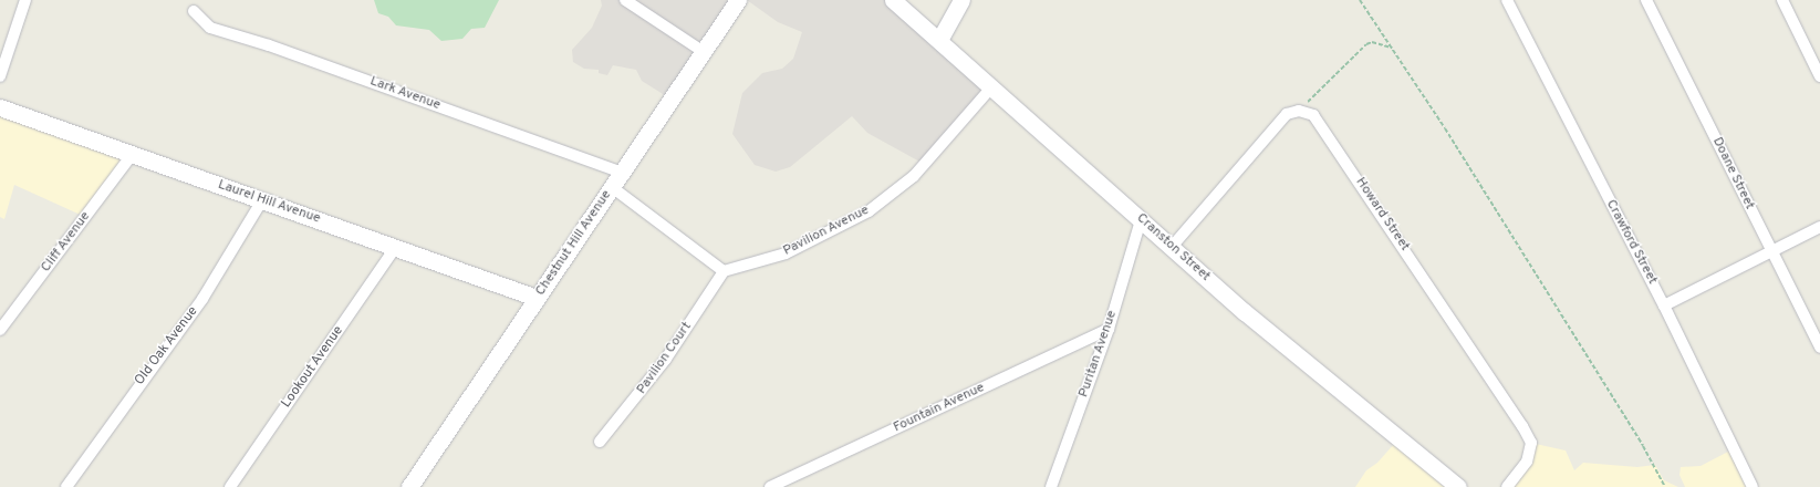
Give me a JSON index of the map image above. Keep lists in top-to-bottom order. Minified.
{"streets":{"street":["Lark Avenue","Doane Street","Laurel Hill Avenue","Howard Street","Pavilion Avenue","Cliff Avenue","Crawford Street","Chestnut Hill Avenue","Cranston Street","Old Oak Avenue","Puritan Avenue","Pavilion Court","Lookout Avenue","Fountain Avenue"]},"crossings":[["Lark Avenue","Chestnut Hill Avenue"],["Laurel Hill Avenue","Cliff Avenue"],["Laurel Hill Avenue","Chestnut Hill Avenue"],["Laurel Hill Avenue","Old Oak Avenue"],["Laurel Hill Avenue","Lookout Avenue"],["Pavilion Avenue","Cranston Street"],["Pavilion Avenue","Pavilion Court"],["Cranston Street","Puritan Avenue"],["Puritan Avenue","Fountain Avenue"]]}
